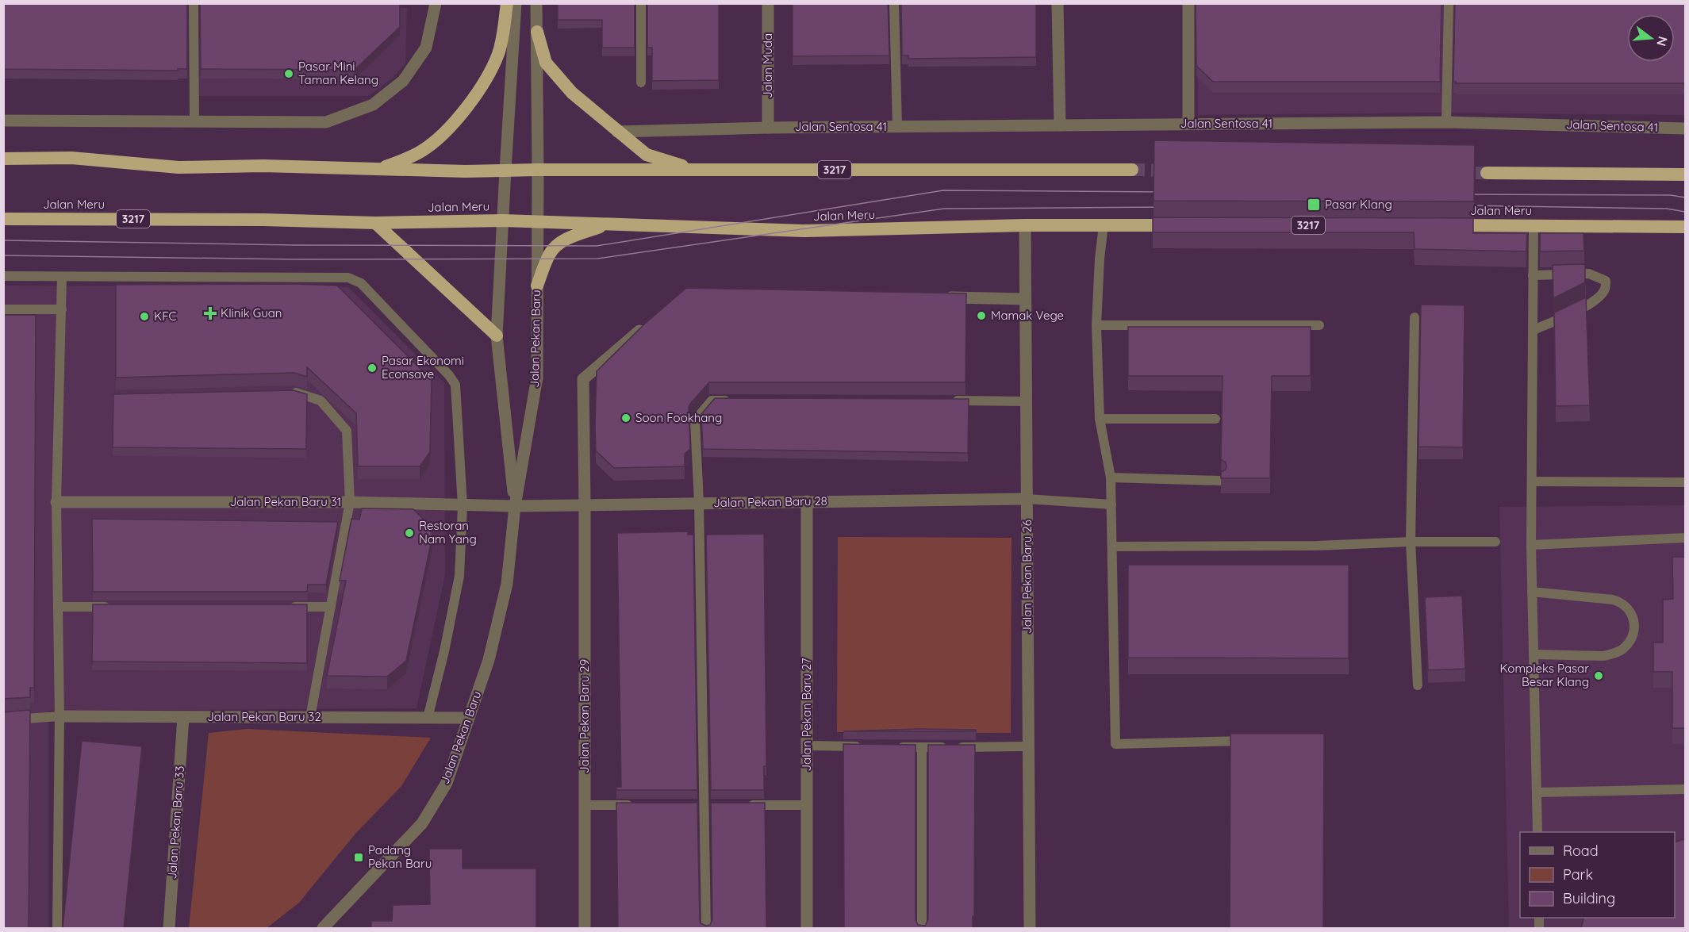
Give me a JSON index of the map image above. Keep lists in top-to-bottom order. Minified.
{"streets":{"highway":["3217","Jalan Meru"],"street":["Jalan Muda","Jalan Sentosa 41","Jalan Pekan Baru","Jalan Pekan Baru 31","Jalan Pekan Baru 28","Jalan Pekan Baru 26","Jalan Pekan Baru 27","Jalan Pekan Baru 29","Jalan Pekan Baru 32","Jalan Pekan Baru 33"]},"crossings":[["Jalan Muda","Jalan Sentosa 41"],["3217","Jalan Pekan Baru"],["Jalan Meru","Jalan Pekan Baru"],["Jalan Meru","Jalan Pekan Baru 26"],["Jalan Pekan Baru","Jalan Pekan Baru 31"],["Jalan Pekan Baru","Jalan Pekan Baru 28"],["Jalan Pekan Baru","Jalan Pekan Baru 32"],["Jalan Pekan Baru 31","Jalan Pekan Baru 28"],["Jalan Pekan Baru 28","Jalan Pekan Baru 26"],["Jalan Pekan Baru 28","Jalan Pekan Baru 27"],["Jalan Pekan Baru 28","Jalan Pekan Baru 29"],["Jalan Pekan Baru 32","Jalan Pekan Baru 33"]],"places":{"other":["Pasar Mini Taman Kelang","Mamak Vege","KFC","Pasar Ekonomi Econsave","Soon Fookhang","Restoran Nam Yang","Kompleks Pasar Besar Klang"],"transit":["Pasar Klang","Padang Pekan Baru"],"health":["Klinik Guan"]},"legend":["Road","Park","Building"],"north":"right"}
